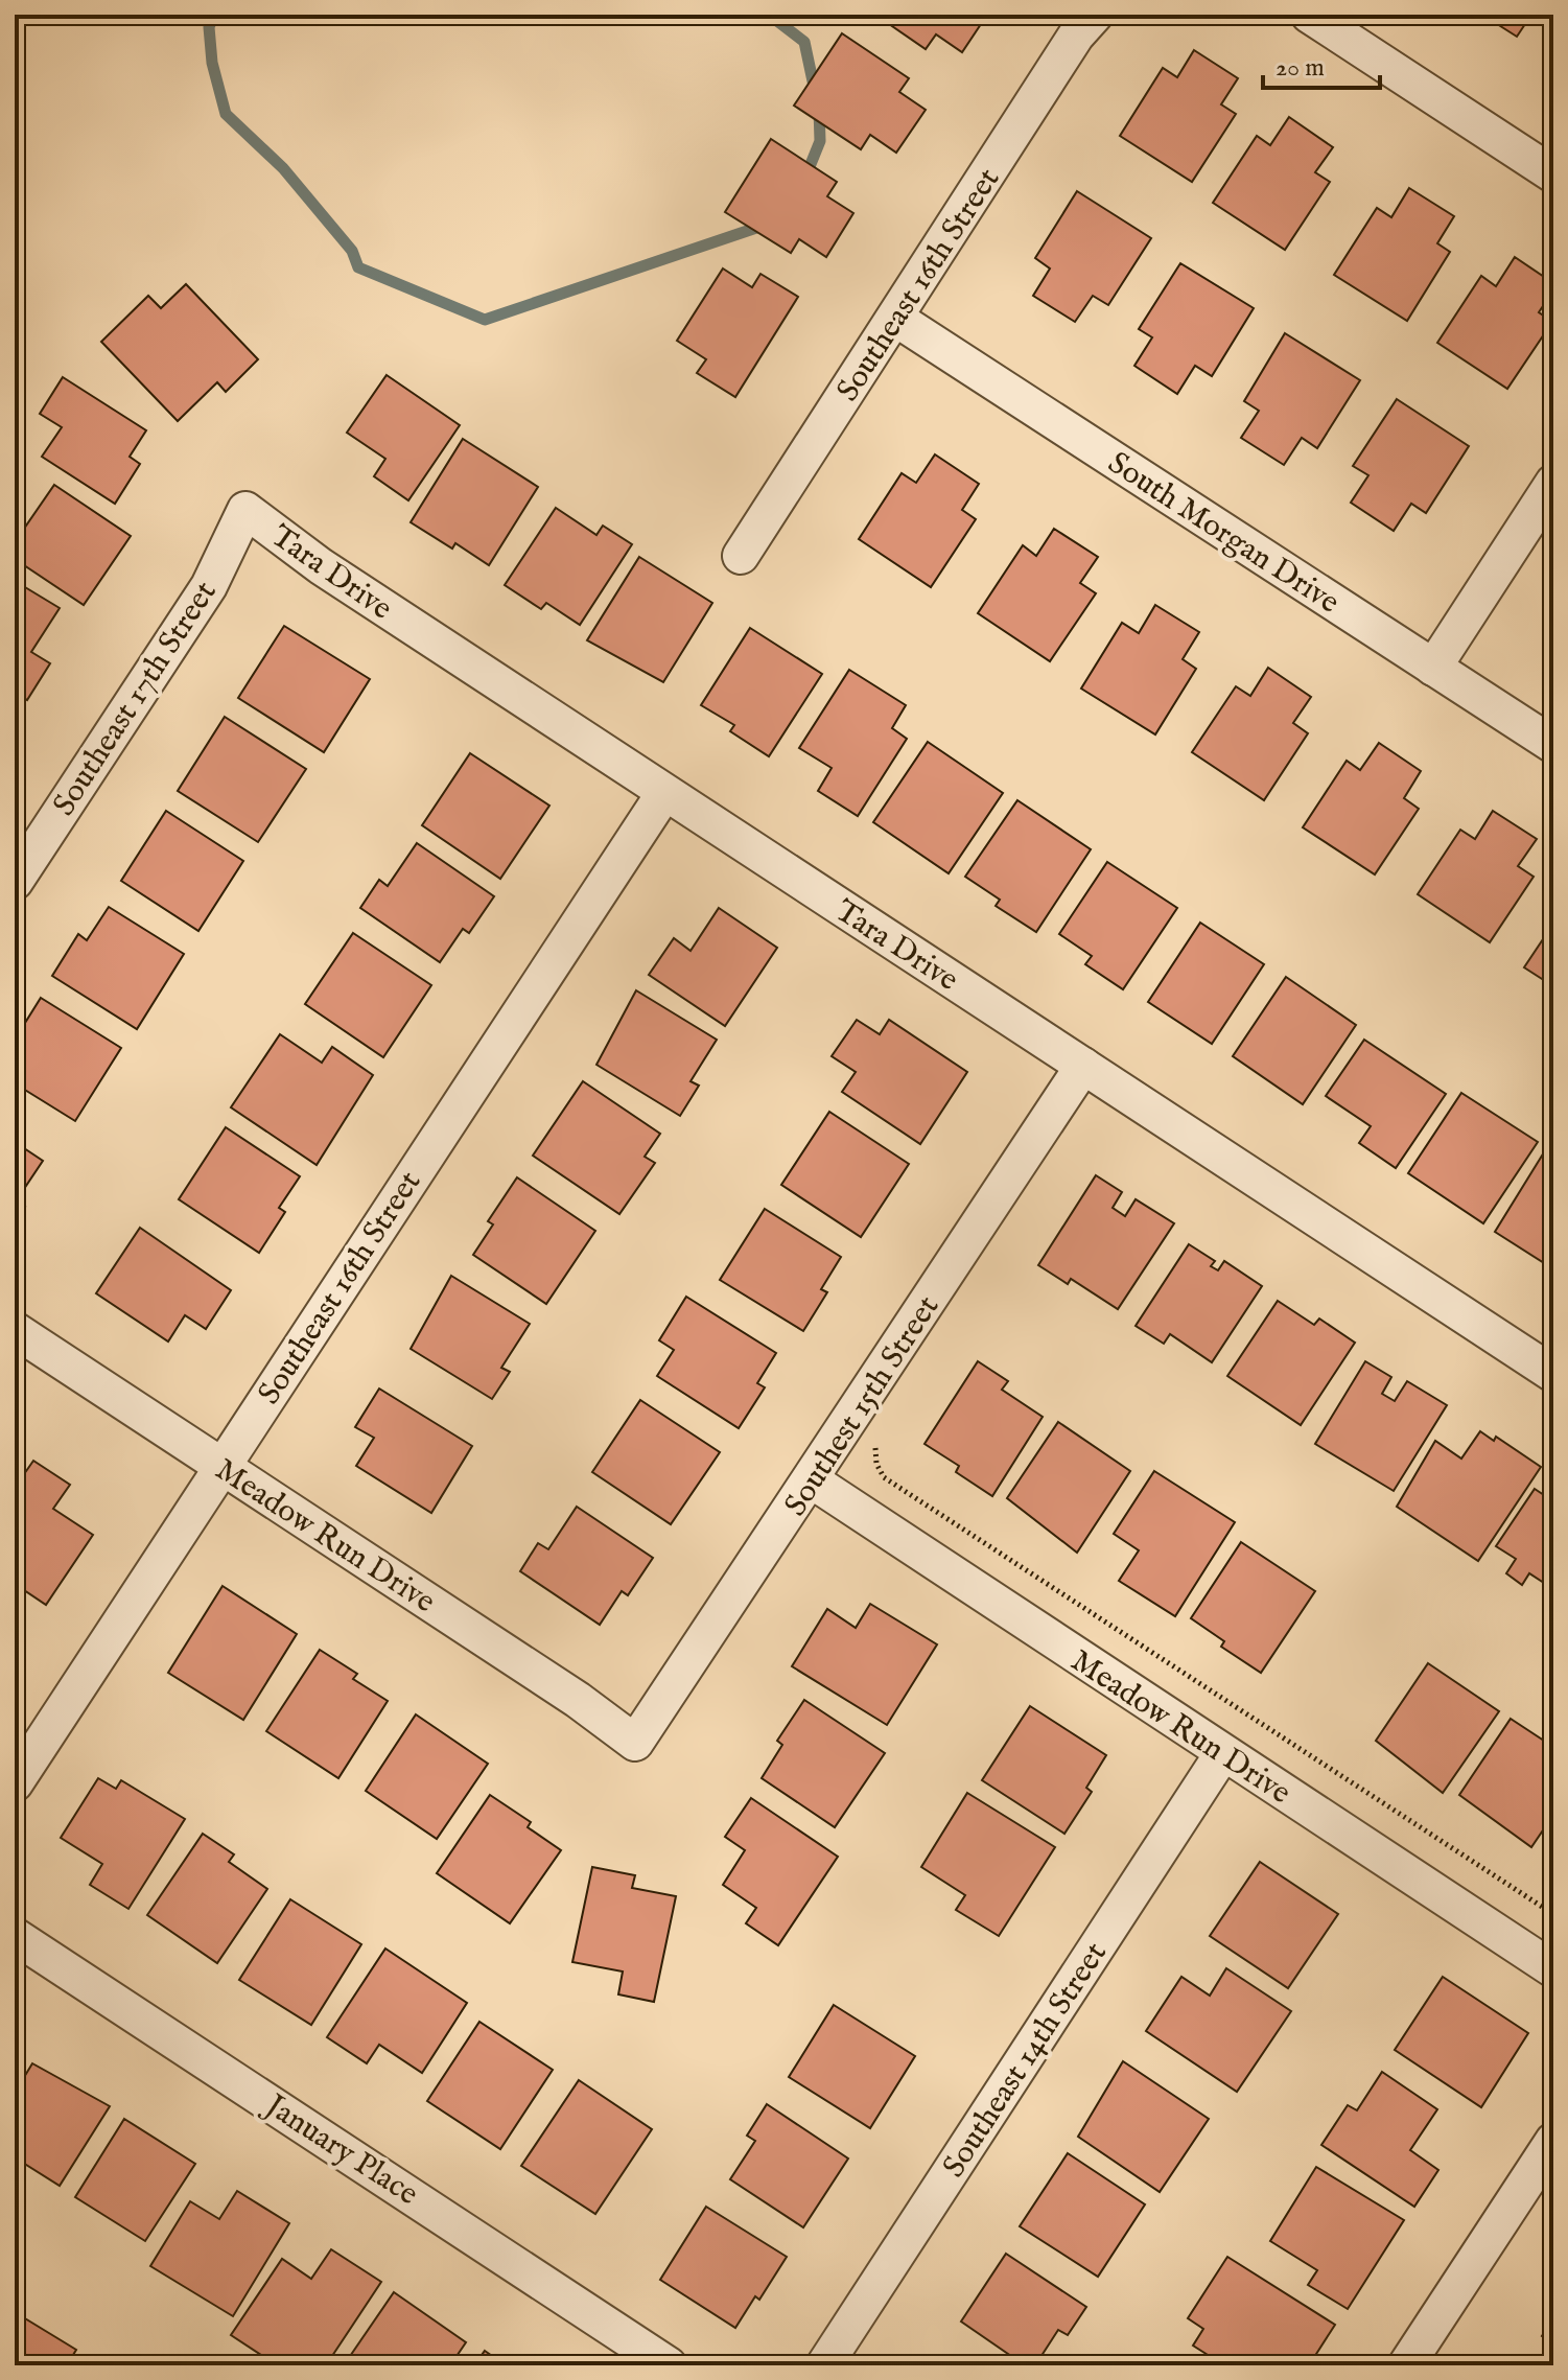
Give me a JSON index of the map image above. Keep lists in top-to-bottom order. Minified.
{"streets":{"street":["Southeast 16th Street","South Morgan Drive","Tara Drive","Southeast 17th Street","Southest 15th Street","Meadow Run Drive","Southeast 14th Street","January Place"]},"crossings":[["Southeast 16th Street","South Morgan Drive"],["Southeast 16th Street","Tara Drive"],["Southeast 16th Street","Meadow Run Drive"],["Tara Drive","Southeast 17th Street"],["Tara Drive","Southest 15th Street"],["Southest 15th Street","Meadow Run Drive"],["Meadow Run Drive","Southeast 14th Street"]],"scale_bar":"20 m"}
